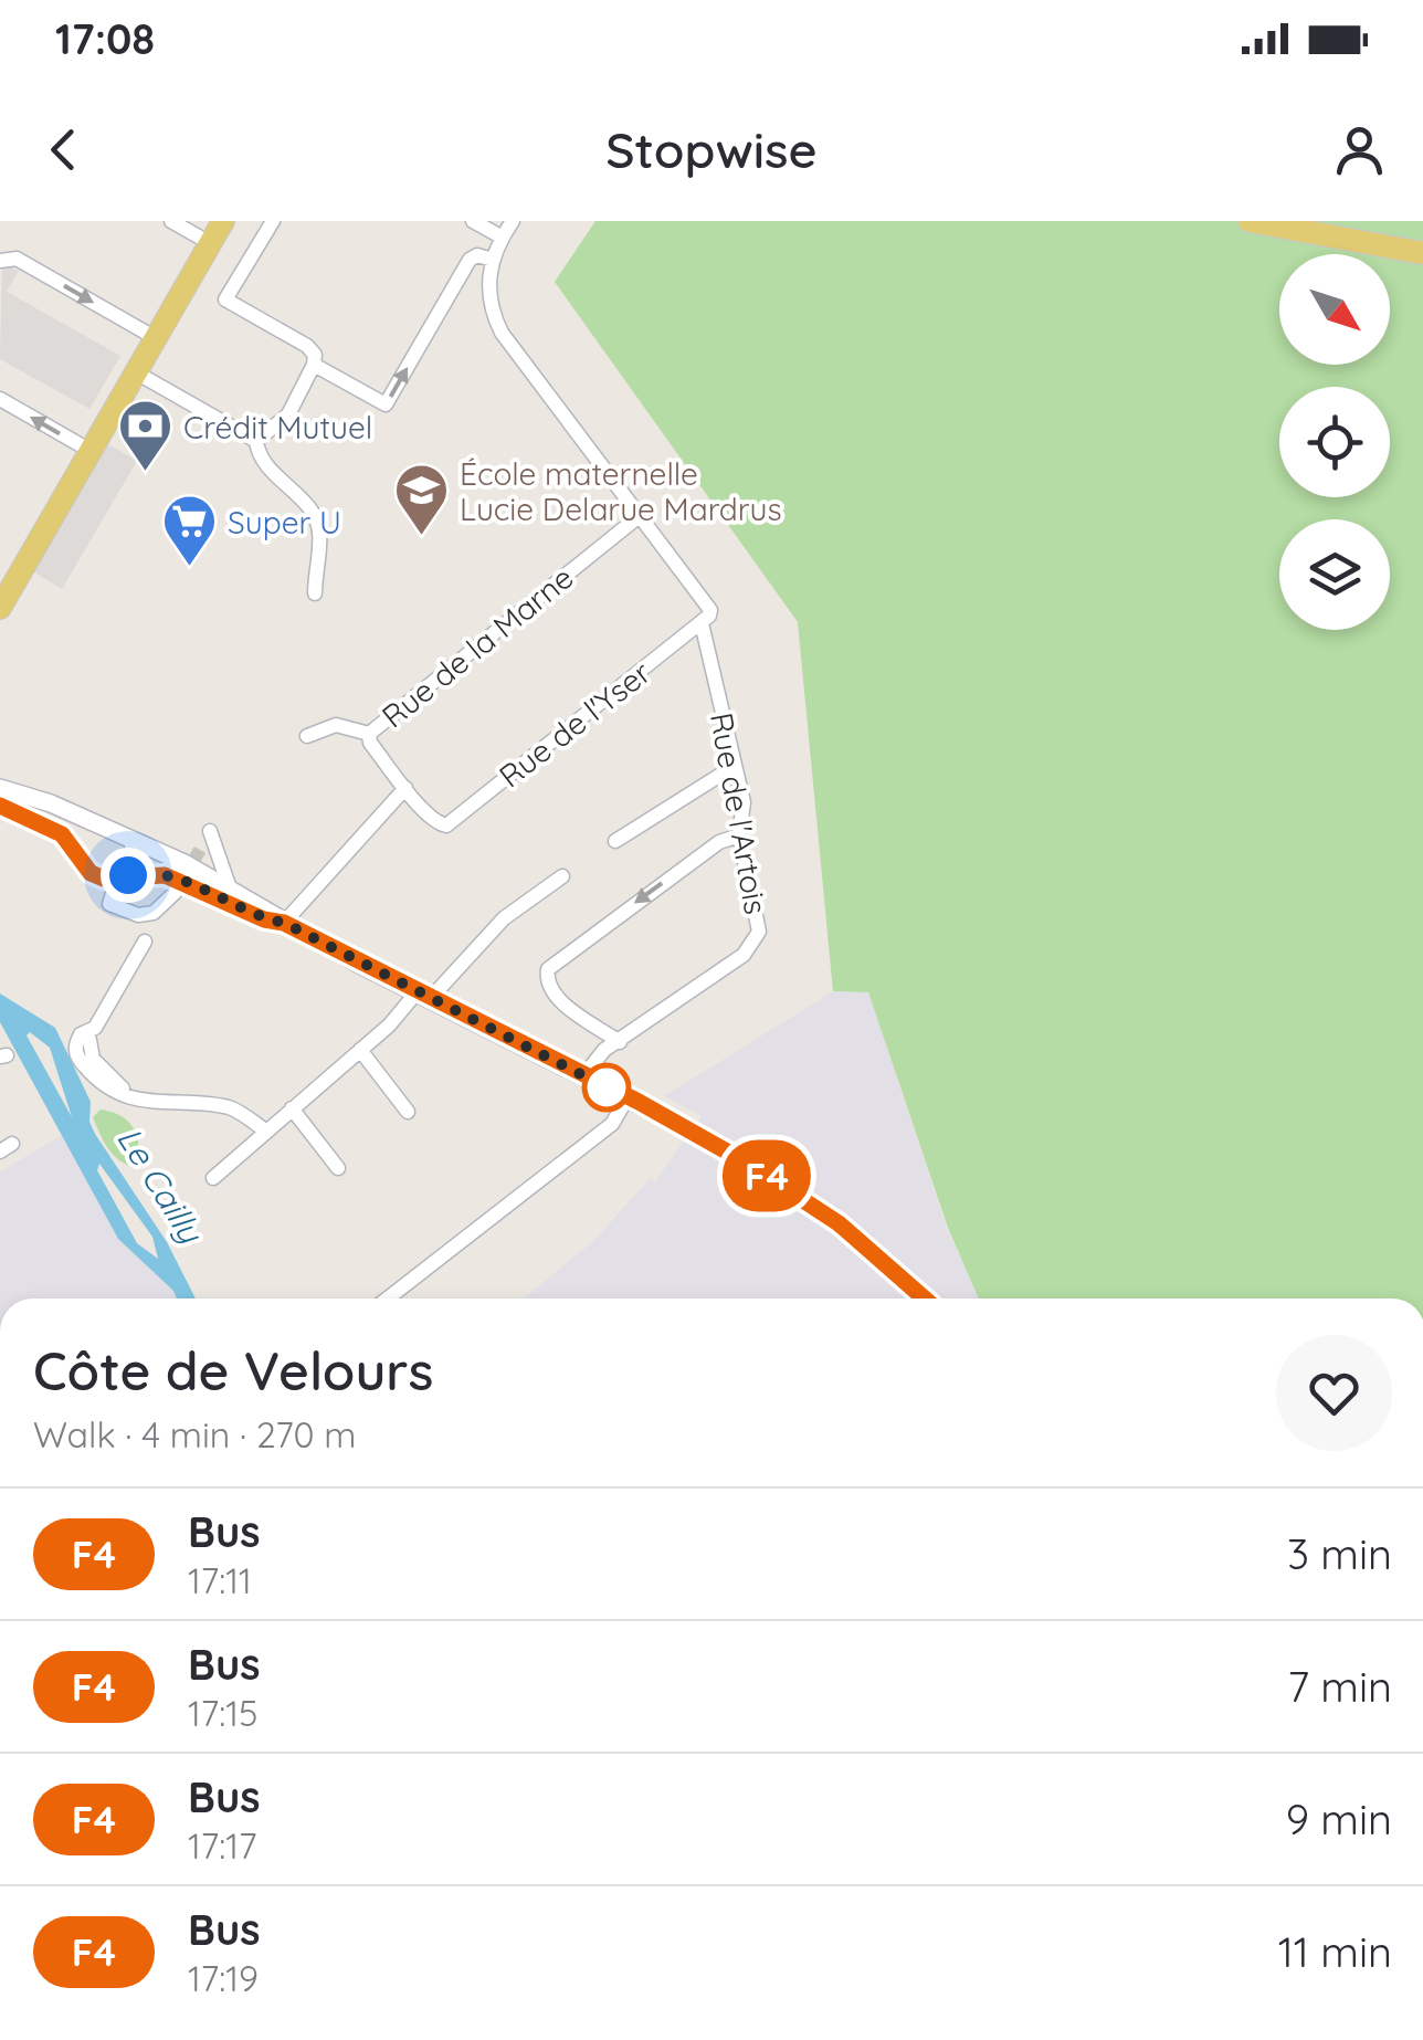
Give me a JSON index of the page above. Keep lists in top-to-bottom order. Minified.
{"streets":{"street":["Rue de la Marne","Rue de l'Yser","Rue de l'Artois"]},"crossings":[["Rue de la Marne","Rue de l'Artois"],["Rue de l'Yser","Rue de l'Artois"]],"water":["Le Cailly"],"places":{"bank":["Crédit Mutuel"],"school or university":["École maternelle Lucie Delarue Mardrus"],"supermarket":["Super U"]},"lines":["bus line F4"],"north":"bottom right","page":{"status":"17:08","header":"Stopwise","on_map":"F4","heading":["Côte de Velours","Walk · 4 min · 270 m"],"list":[{"mark":"F4","name":"Bus","note":"17:11","value":"3 min"},{"mark":"F4","name":"Bus","note":"17:15","value":"7 min"},{"mark":"F4","name":"Bus","note":"17:17","value":"9 min"},{"mark":"F4","name":"Bus","note":"17:19","value":"11 min"}]}}
